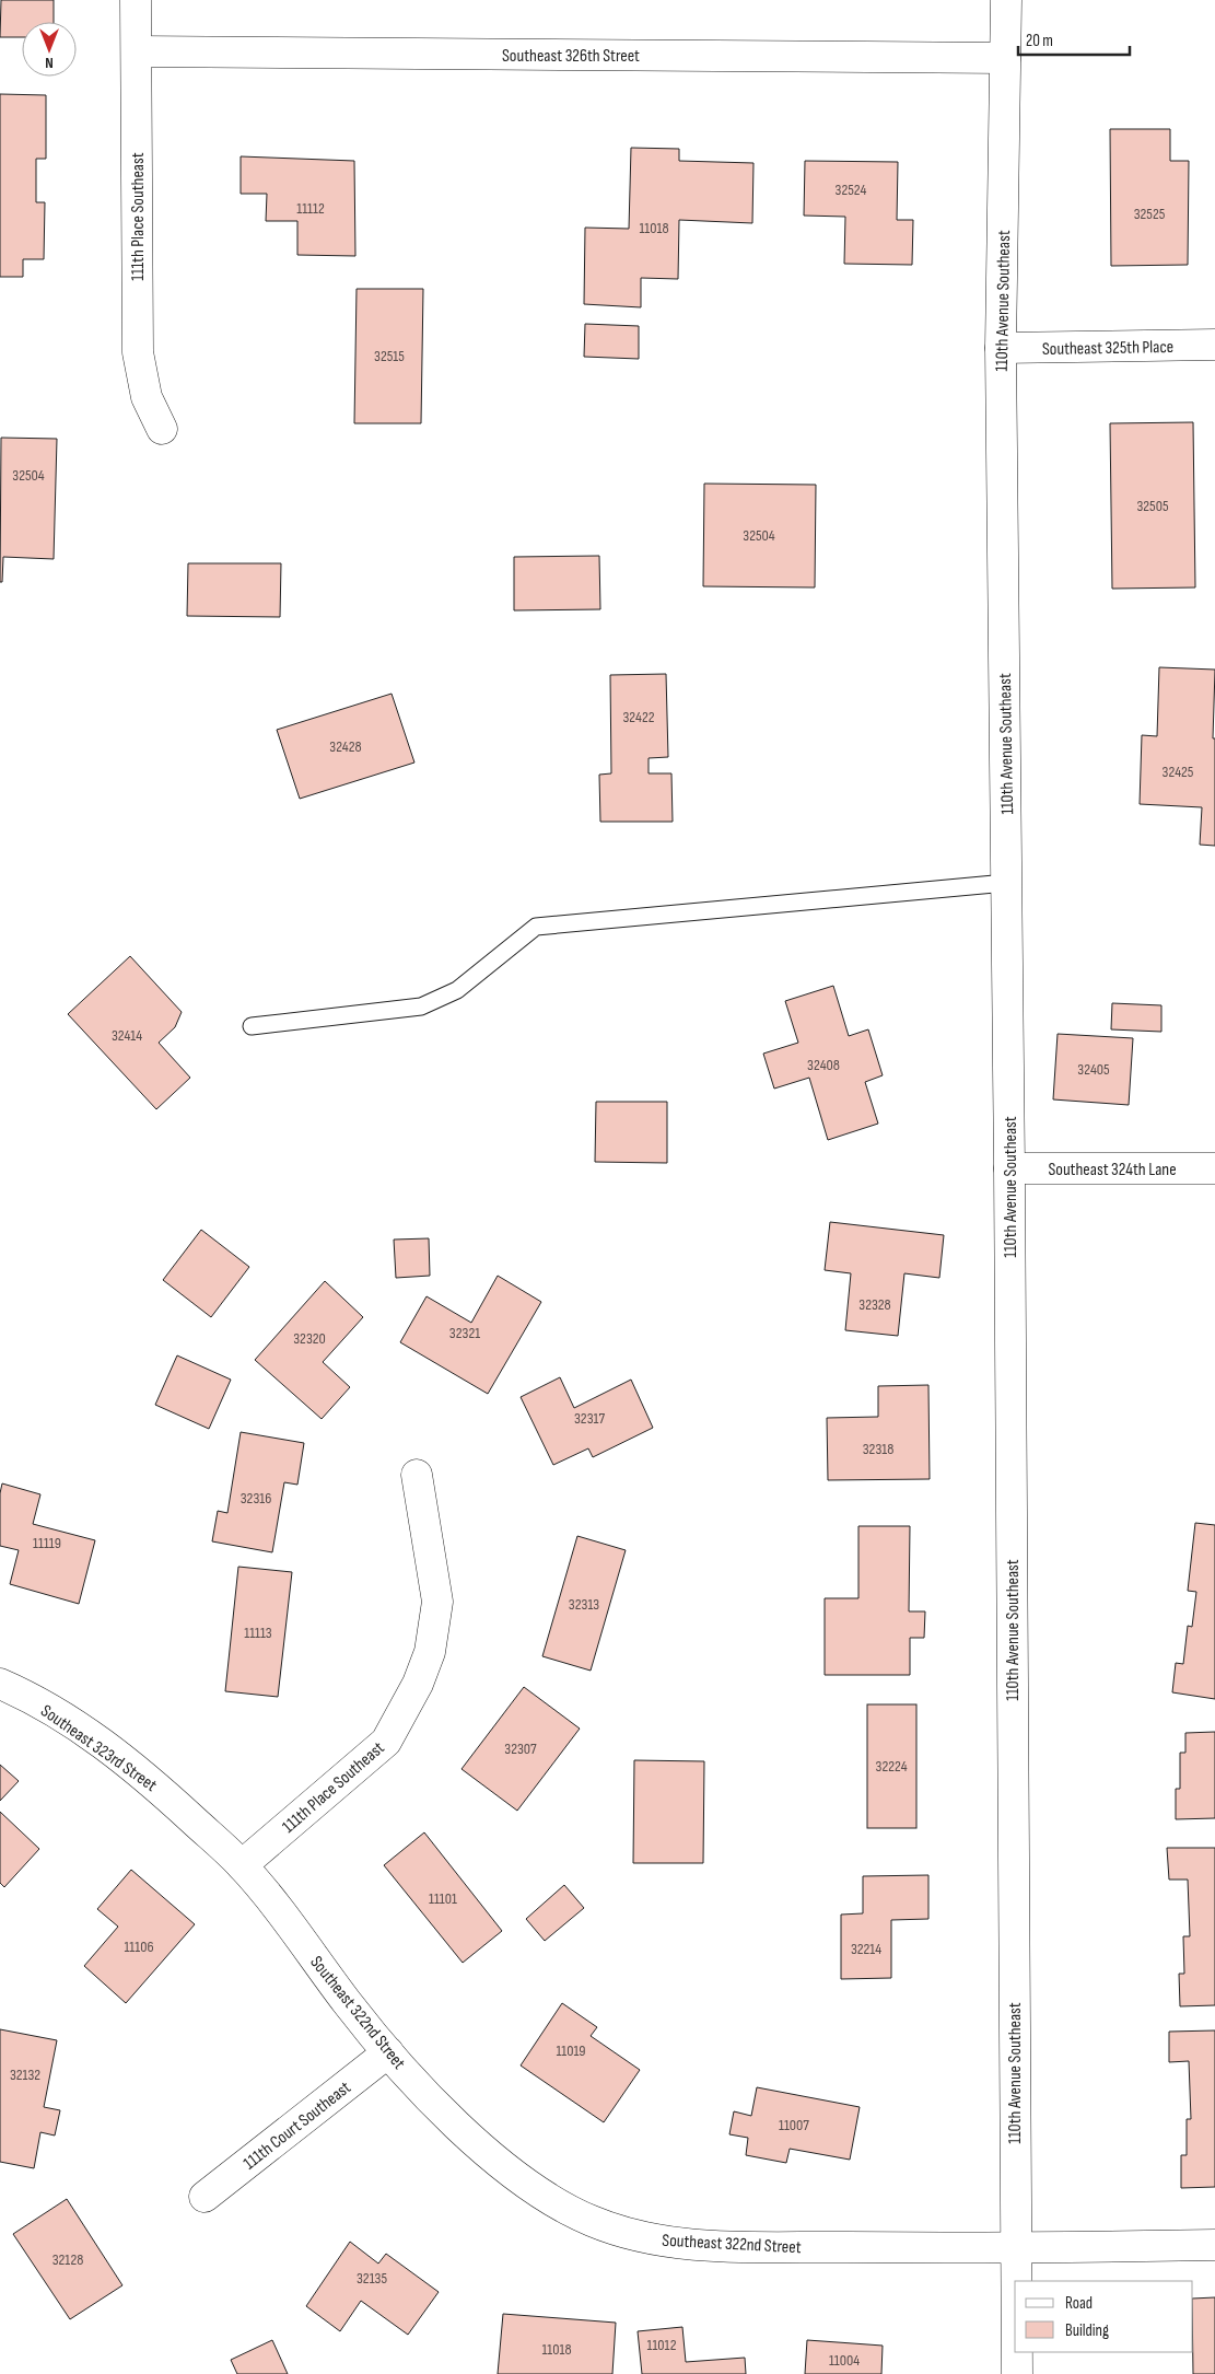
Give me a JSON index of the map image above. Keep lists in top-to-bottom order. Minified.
{"streets":{"street":["Southeast 326th Street","111th Place Southeast","110th Avenue Southeast","Southeast 325th Place","Southeast 324th Lane","Southeast 323rd Street","Southeast 322nd Street","111th Court Southeast"]},"crossings":[["Southeast 326th Street","111th Place Southeast"],["Southeast 326th Street","110th Avenue Southeast"],["111th Place Southeast","Southeast 323rd Street"],["111th Place Southeast","Southeast 322nd Street"],["110th Avenue Southeast","Southeast 325th Place"],["110th Avenue Southeast","Southeast 324th Lane"],["110th Avenue Southeast","Southeast 322nd Street"],["Southeast 323rd Street","Southeast 322nd Street"],["Southeast 322nd Street","111th Court Southeast"]],"house_numbers":["32524","11112","32525","11018","32515","32504","32505","32504","32422","32428","32425","32414","32408","32405","32328","32321","32320","32317","32318","32316","11119","32313","11113","32307","32224","11101","11106","32214","11019","32132","11007","32128","32135","11012","11018","11004"],"legend":["Road","Building"],"scale_bar":"20 m","north":"bottom"}
